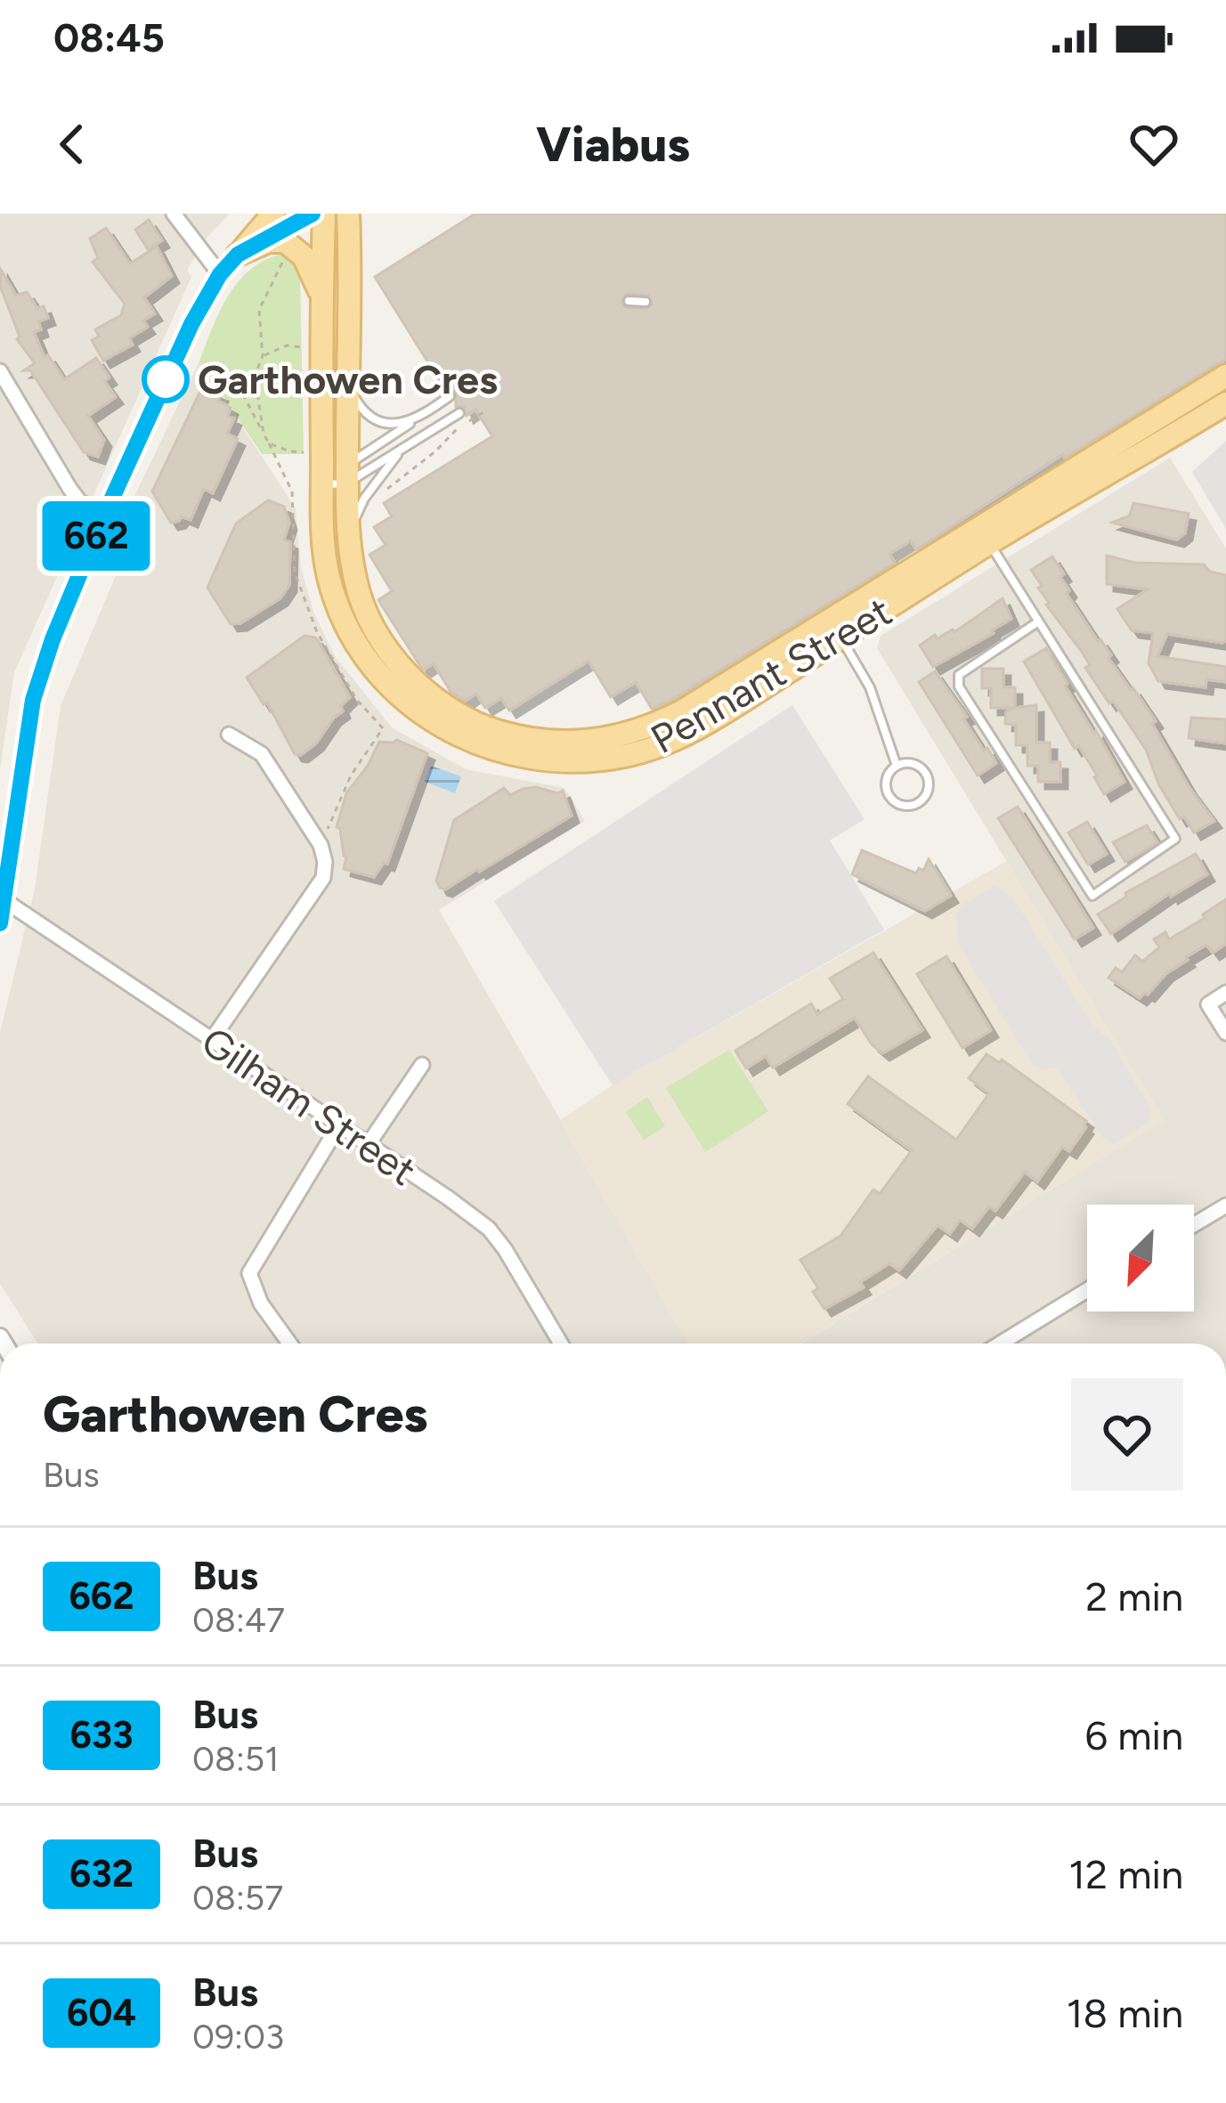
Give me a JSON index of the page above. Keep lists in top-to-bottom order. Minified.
{"streets":{"main road":["Pennant Street"],"street":["Gilham Street"]},"places":["Garthowen Cres"],"lines":["bus line 662"],"north":"bottom left","page":{"status":"08:45","header":"Viabus","on_map":"662","heading":["Garthowen Cres","Bus"],"list":[{"mark":"662","name":"Bus","note":"08:47","value":"2 min"},{"mark":"633","name":"Bus","note":"08:51","value":"6 min"},{"mark":"632","name":"Bus","note":"08:57","value":"12 min"},{"mark":"604","name":"Bus","note":"09:03","value":"18 min"}]}}
